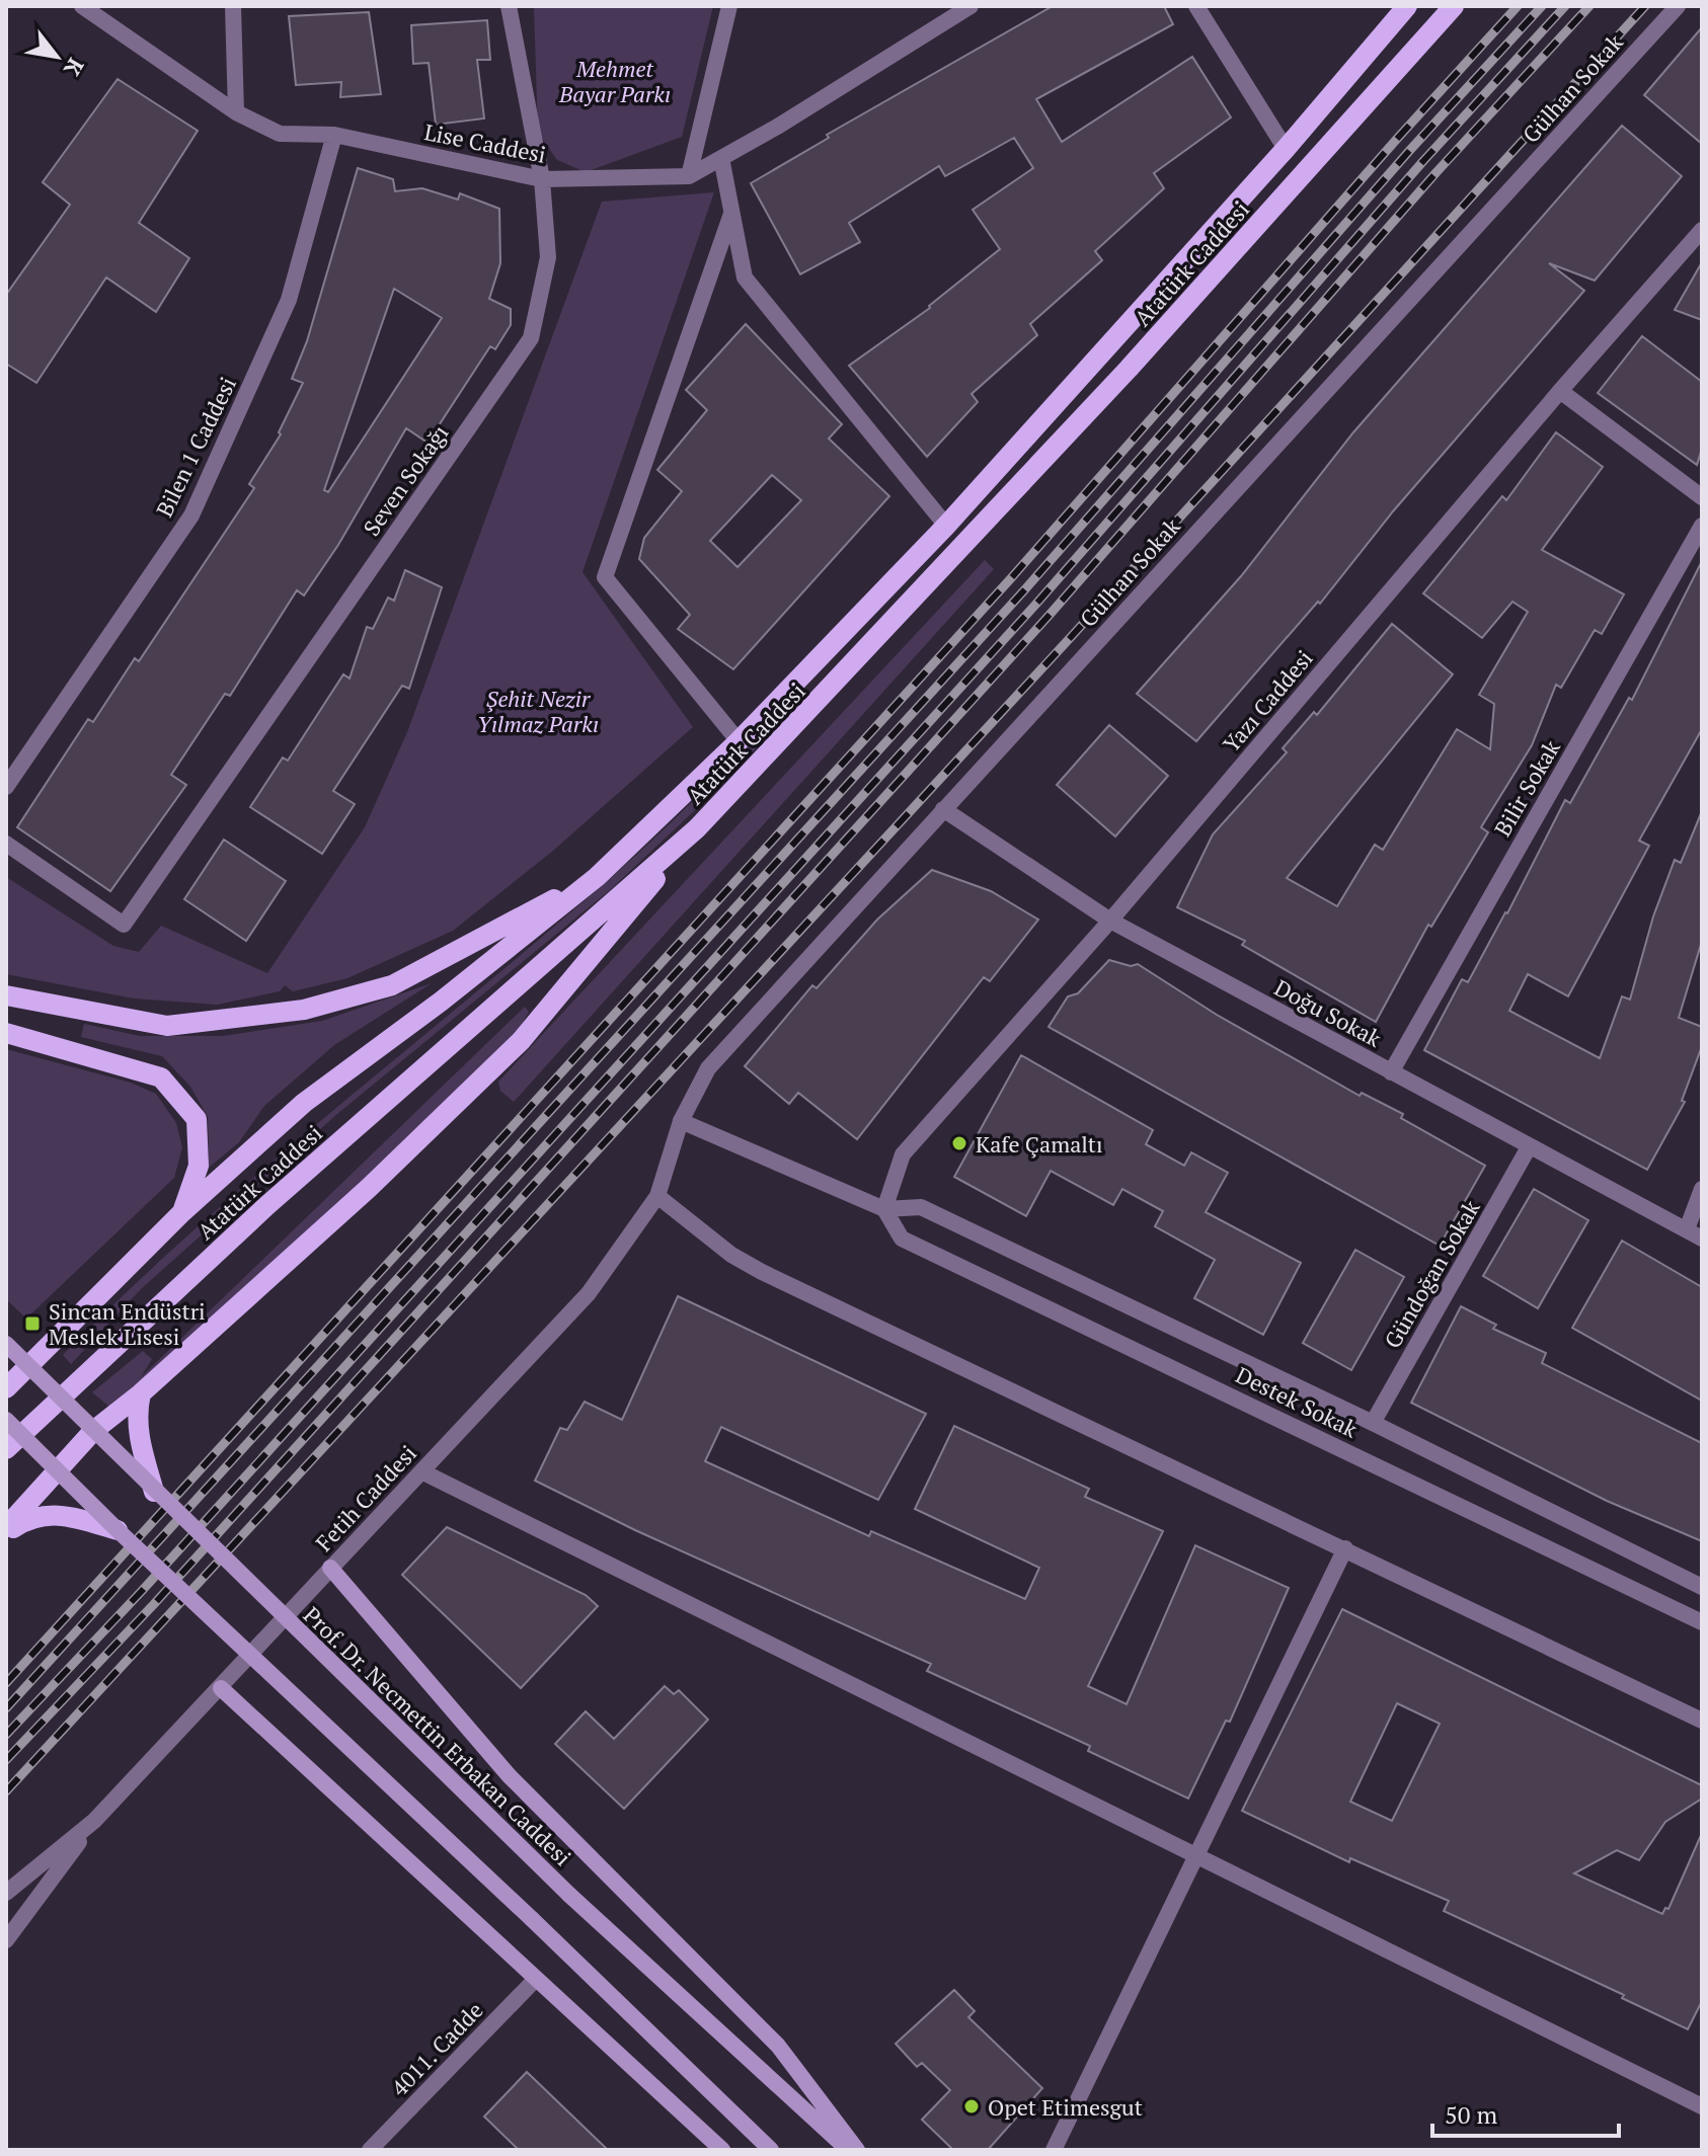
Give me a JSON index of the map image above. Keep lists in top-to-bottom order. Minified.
{"streets":{"main road":["Atatürk Caddesi","Prof. Dr. Necmettin Erbakan Caddesi"],"street":["Gülhan Sokak","Lise Caddesi","Bilen 1 Caddesi","Seven Sokağı","Yazı Caddesi","Bilir Sokak","Doğu Sokak","Gündoğan Sokak","Destek Sokak","Fetih Caddesi","4011. Cadde"]},"crossings":[["Gülhan Sokak","Doğu Sokak"],["Gülhan Sokak","Destek Sokak"],["Gülhan Sokak","Fetih Caddesi"],["Lise Caddesi","Bilen 1 Caddesi"],["Lise Caddesi","Seven Sokağı"],["Yazı Caddesi","Doğu Sokak"],["Yazı Caddesi","Destek Sokak"],["Bilir Sokak","Doğu Sokak"],["Doğu Sokak","Gündoğan Sokak"],["Gündoğan Sokak","Destek Sokak"]],"parks":["Mehmet Bayar Parkı","Şehit Nezir Yılmaz Parkı"],"places":{"other":["Kafe Çamaltı","Opet Etimesgut"],"transit":["Sincan Endüstri Meslek Lisesi"]},"scale_bar":"50 m","north":"bottom right"}
